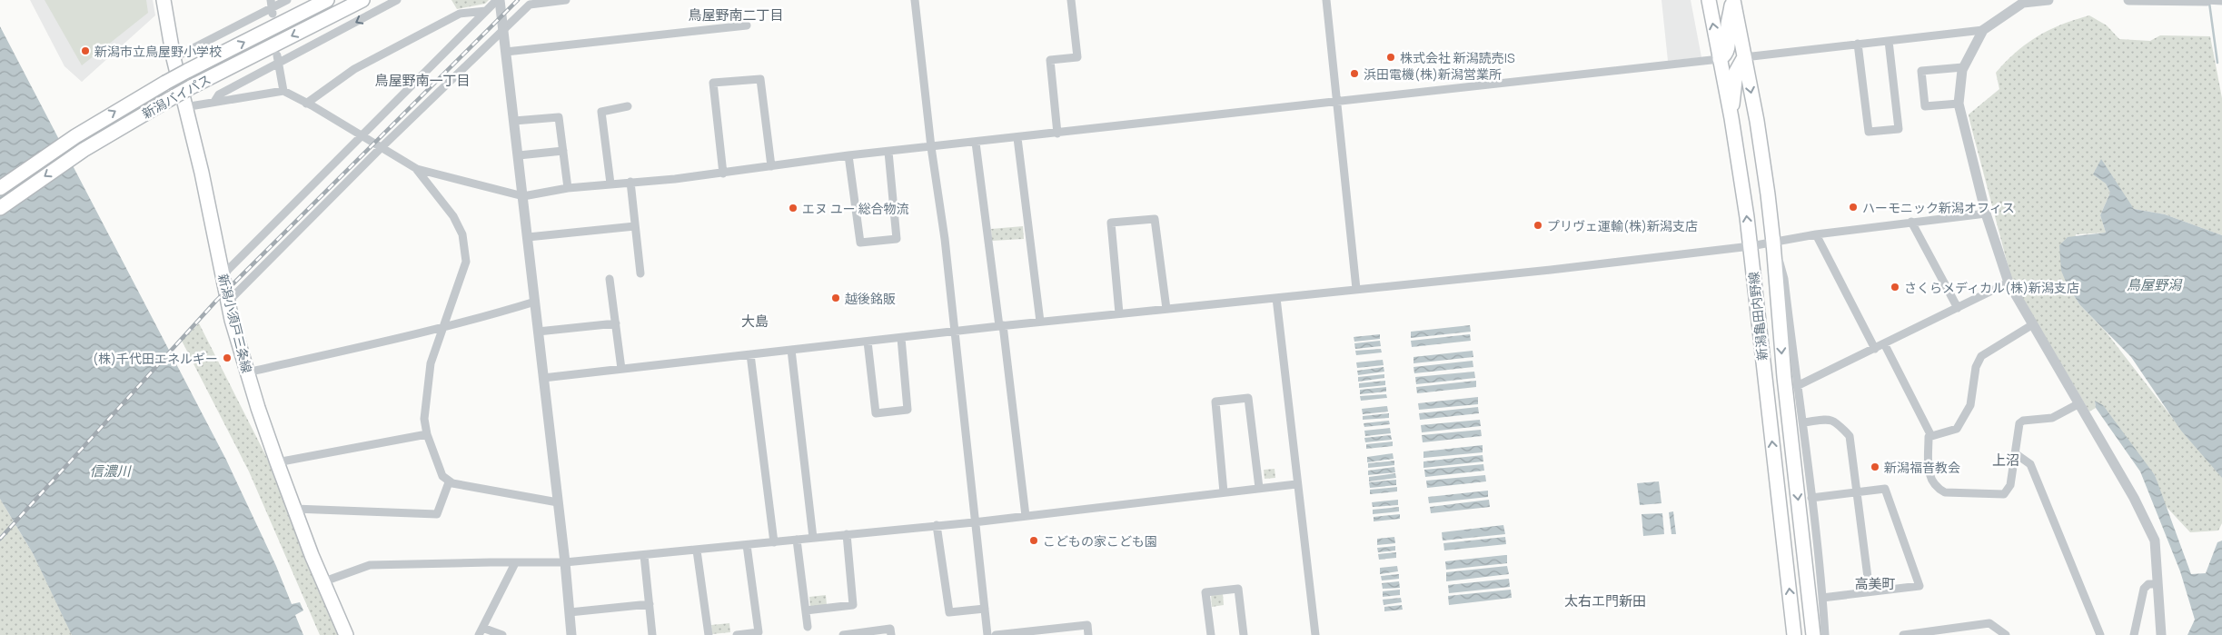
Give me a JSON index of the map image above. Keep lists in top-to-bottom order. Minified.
{"streets":{"main road":["新潟バイパス","新潟亀田内野線","新潟小須戸三条線"]},"districts":["鳥屋野南二丁目","鳥屋野南一丁目","大島","上沼","高美町","太右エ門新田"],"water":["鳥屋野潟","信濃川"],"places":["新潟市立鳥屋野小学校","株式会社 新潟読売IS","浜田電機(株)新潟営業所","ハーモニック新潟オフィス","エヌ ユー 総合物流","プリヴェ運輸(株)新潟支店","さくらメディカル(株)新潟支店","越後銘販","(株)千代田エネルギー","新潟福音教会","こどもの家こども園"]}
